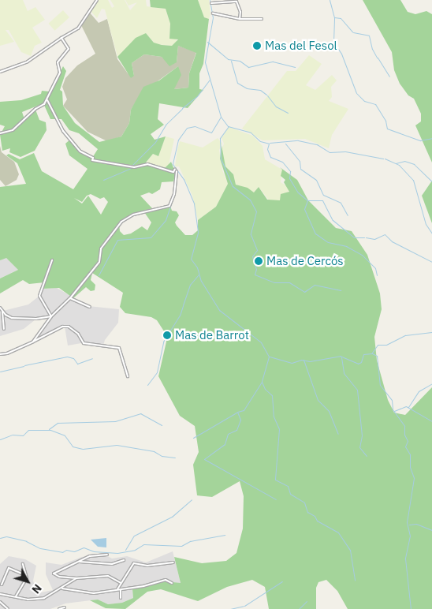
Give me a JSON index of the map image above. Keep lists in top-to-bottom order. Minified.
{"places":["Mas del Fesol","Mas de Cercós","Mas de Barrot"],"north":"bottom right"}
